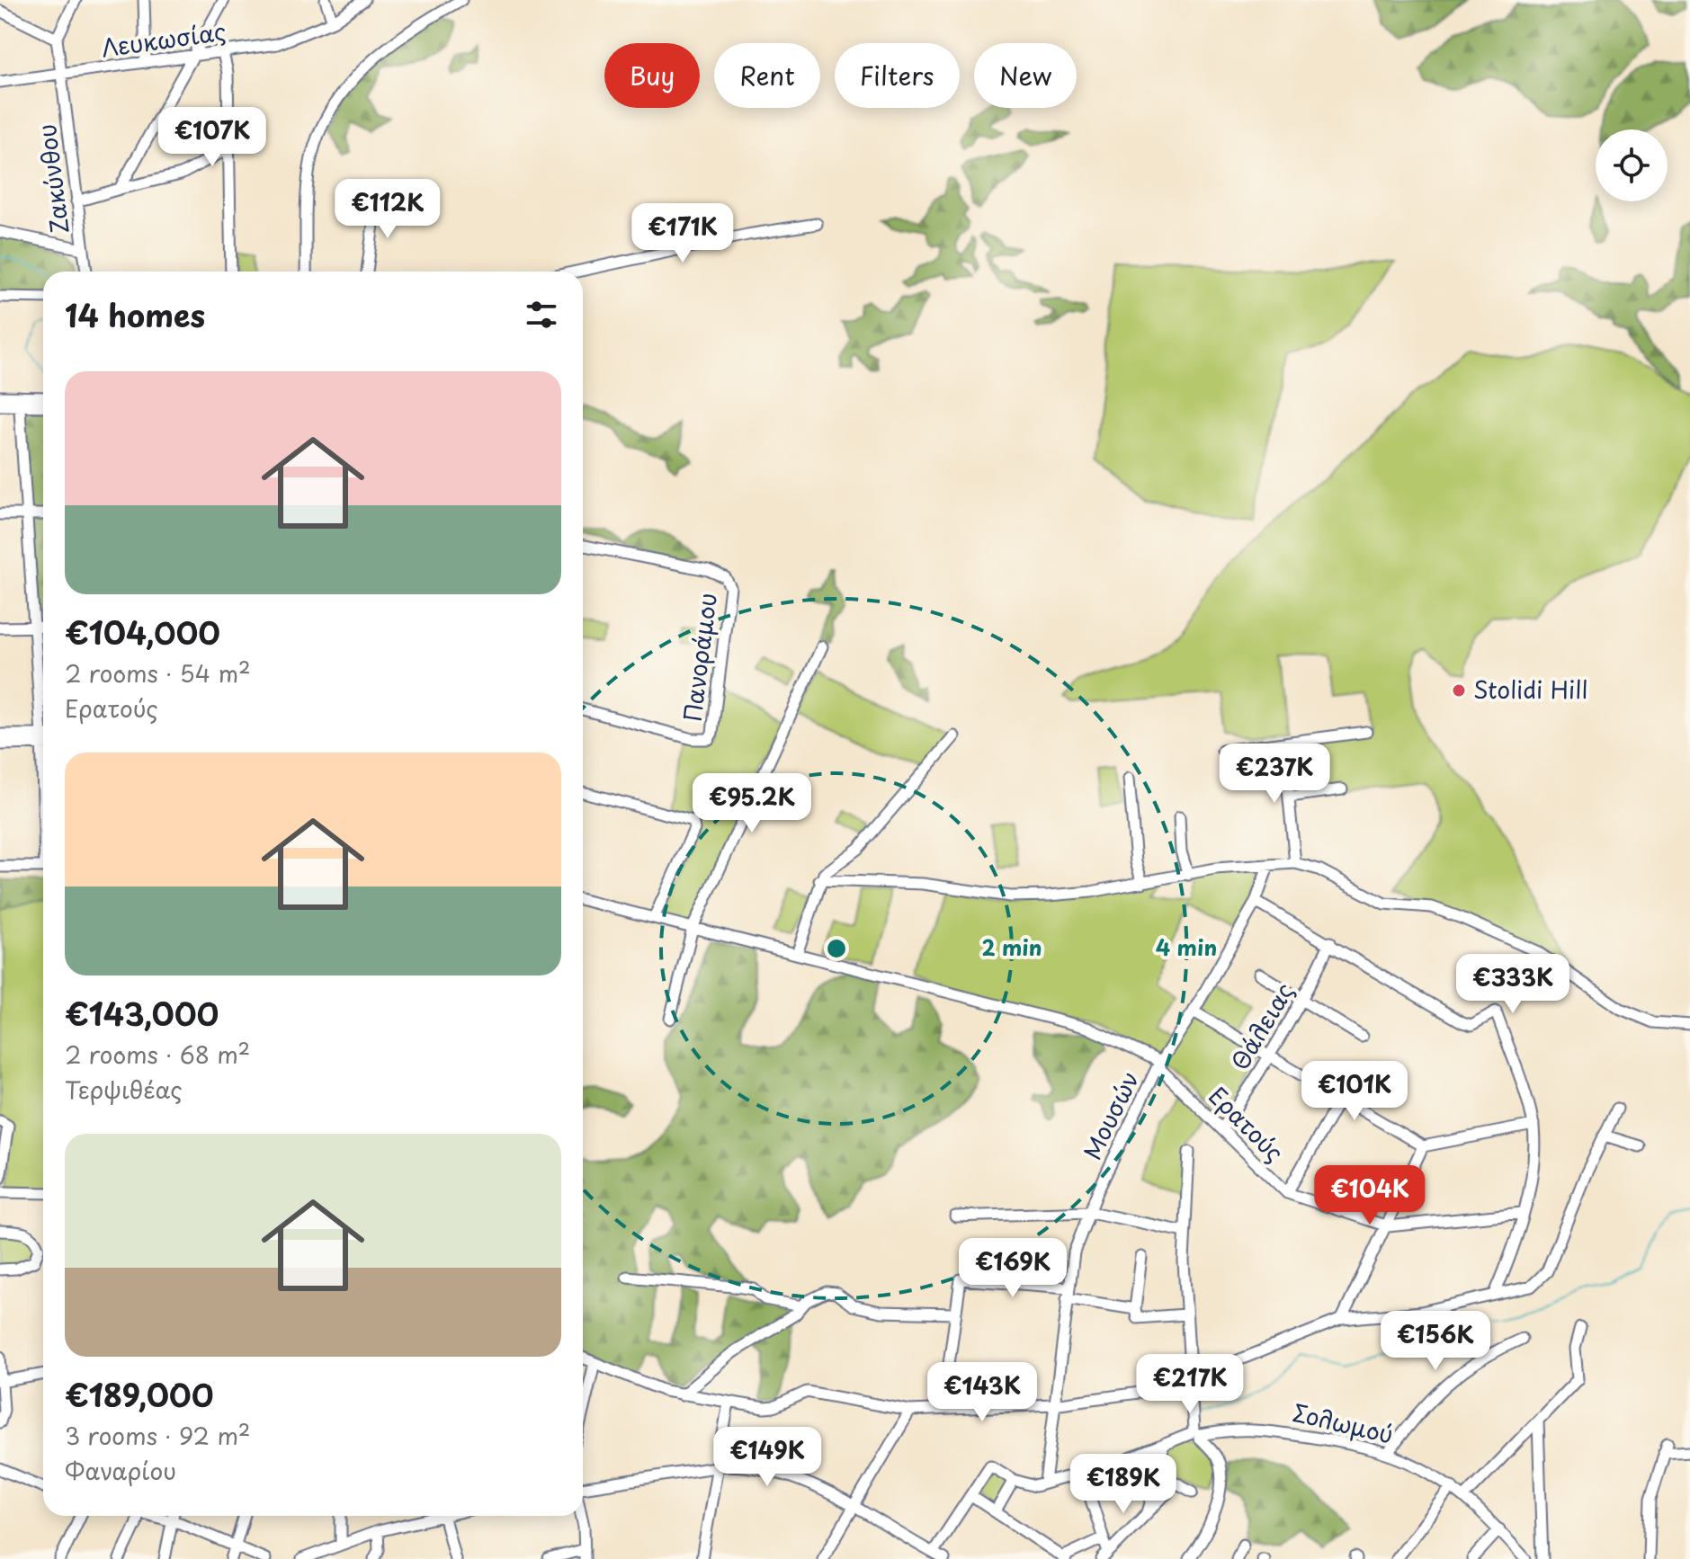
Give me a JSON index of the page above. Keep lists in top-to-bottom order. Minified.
{"streets":{"street":["Λευκωσίας","Ζακύνθου","Πανοράμου","Θάλειας","Μουσών","Ερατούς","Σολωμού"]},"crossings":[["Λευκωσίας","Ζακύνθου"],["Θάλειας","Ερατούς"],["Μουσών","Ερατούς"],["Μουσών","Σολωμού"]],"places":["Stolidi Hill"],"page":{"chip":["Buy","Rent","Filters","New"],"price":["€107K","€112K","€171K","€237K","€95.2K","€333K","€101K","€104K","€169K","€156K","€217K","€143K","€149K","€189K"],"heading":"14 homes","list":[{"name":"€104,000","note":"2 rooms · 54 m² · Ερατούς"},{"name":"€143,000","note":"2 rooms · 68 m² · Τερψιθέας"},{"name":"€189,000","note":"3 rooms · 92 m² · Φαναρίου"}]},"rings":["2 min","4 min"]}
